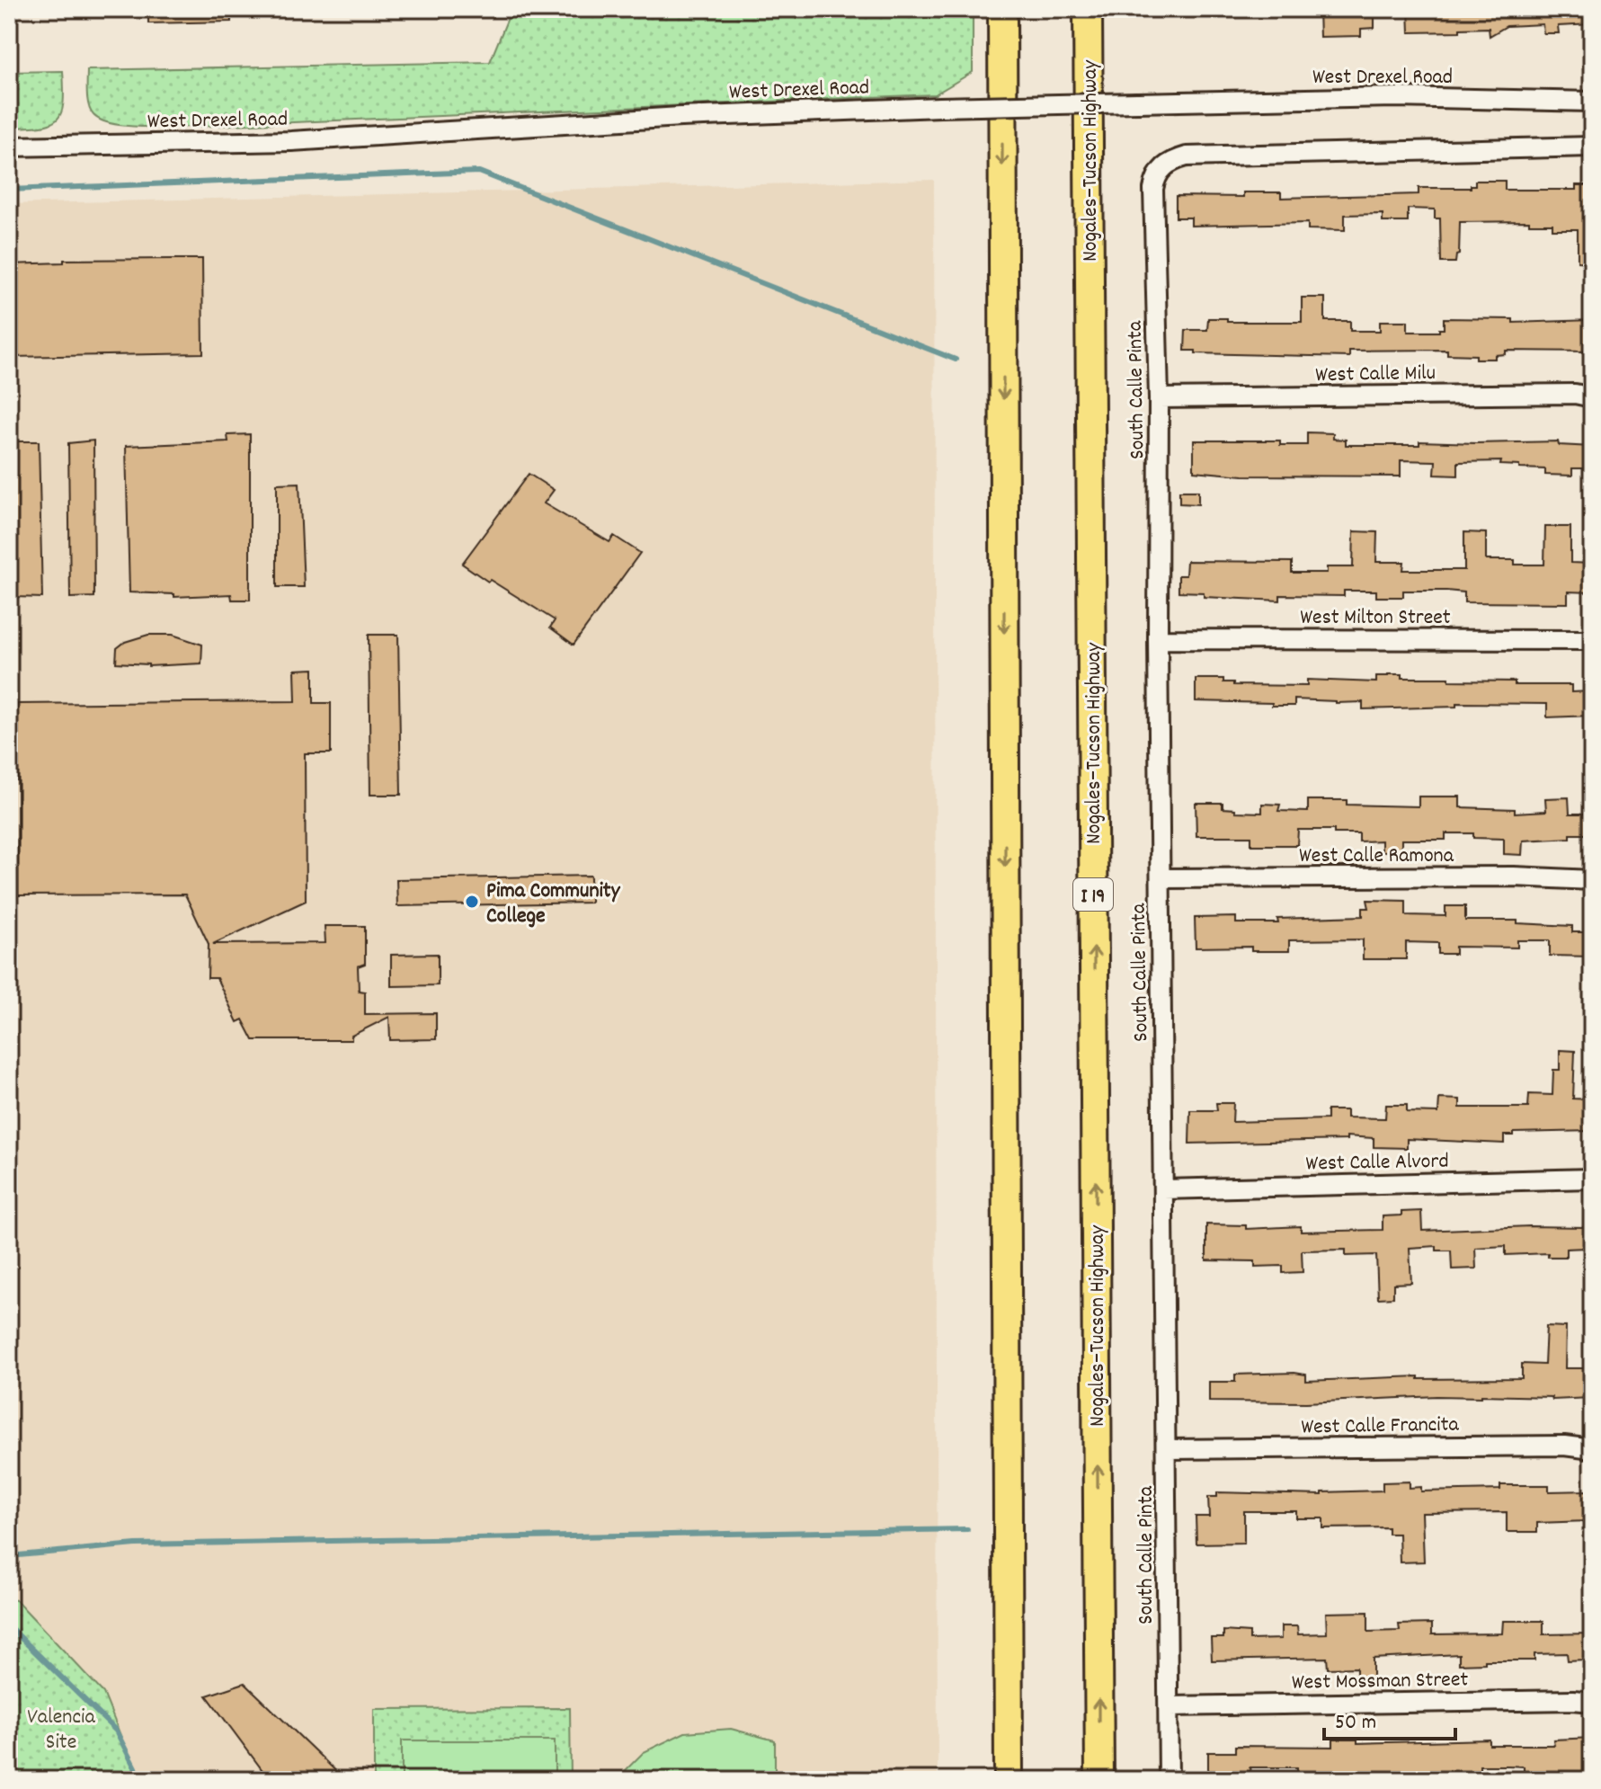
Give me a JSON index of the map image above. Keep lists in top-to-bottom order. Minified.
{"streets":{"highway":["Nogales–Tucson Highway","I 19"],"street":["West Drexel Road","West Calle Milu","South Calle Pinta","West Milton Street","West Calle Ramona","West Calle Alvord","West Calle Francita","West Mossman Street"]},"crossings":[["West Calle Milu","South Calle Pinta"],["South Calle Pinta","West Milton Street"],["South Calle Pinta","West Calle Ramona"],["South Calle Pinta","West Calle Alvord"],["South Calle Pinta","West Calle Francita"],["South Calle Pinta","West Mossman Street"]],"parks":["Valencia Site"],"places":["Pima Community College"],"scale_bar":"50 m"}
